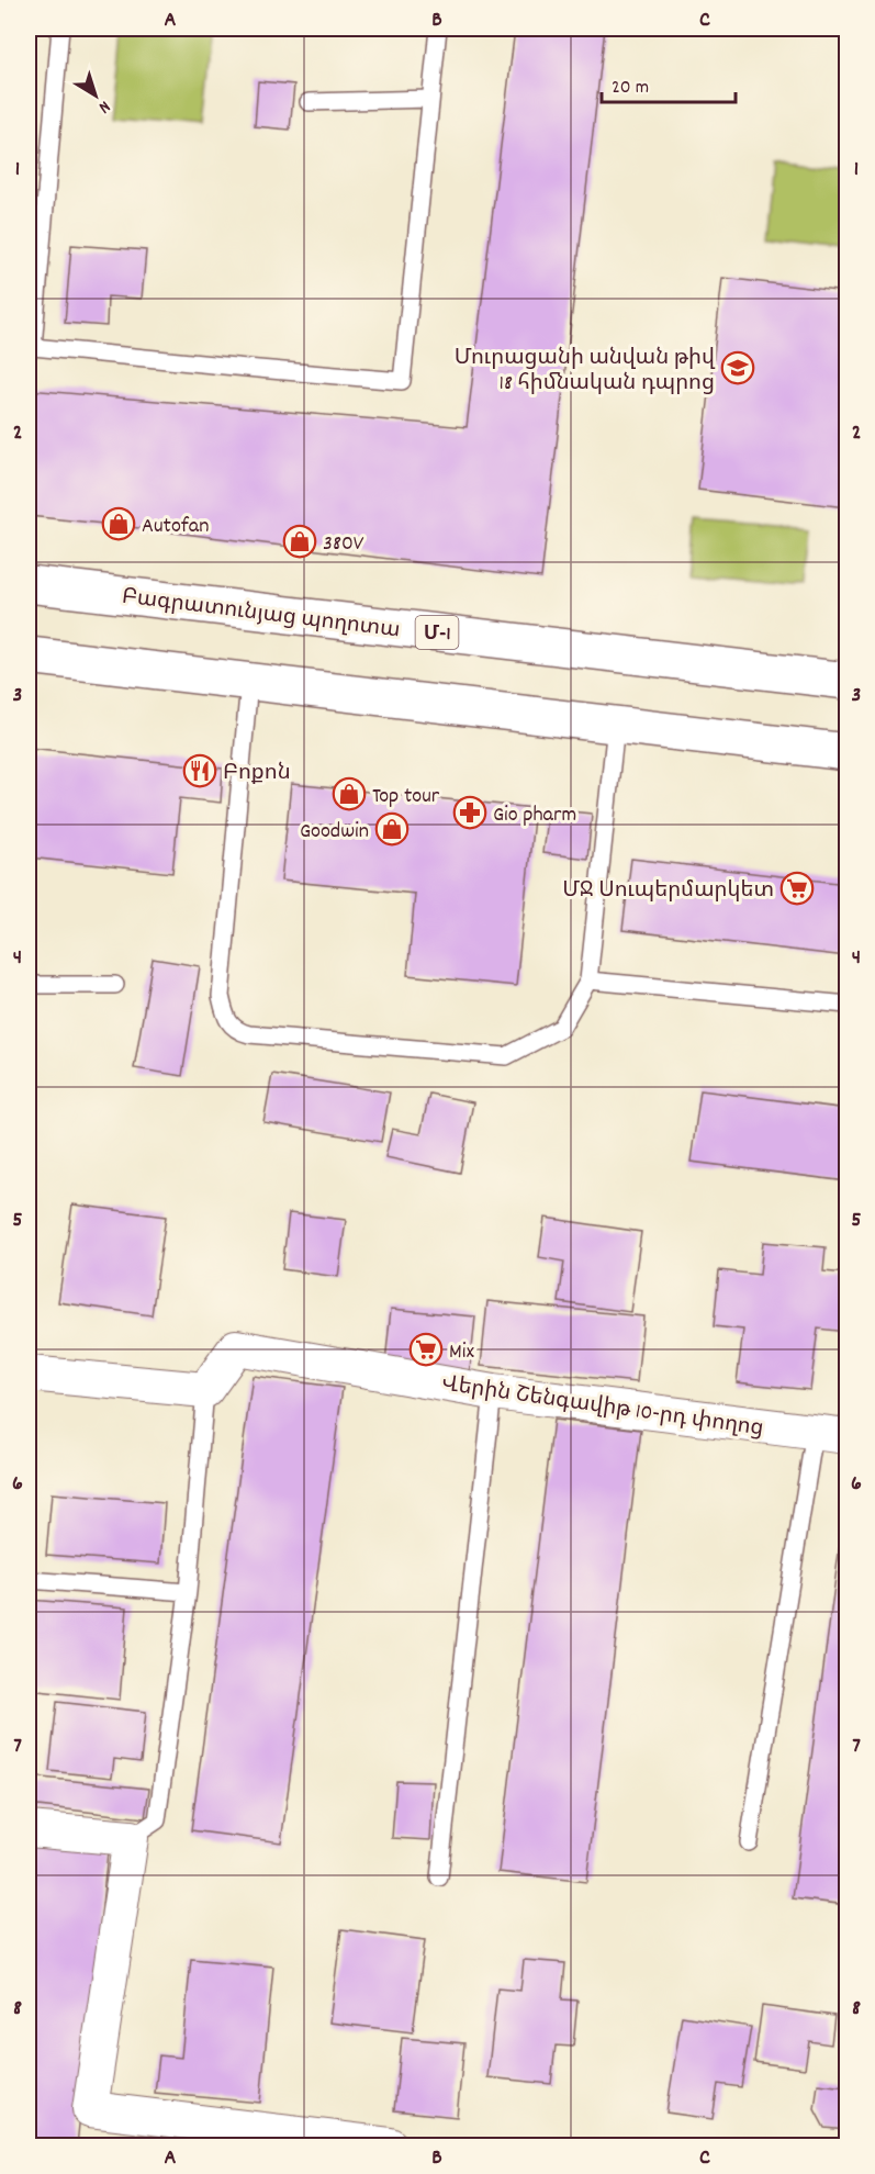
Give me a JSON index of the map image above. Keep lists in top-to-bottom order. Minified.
{"streets":{"main road":["Բագրատունյաց պողոտա","Մ-1"],"street":["Վերին Շենգավիթ 10-րդ փողոց"]},"places":{"school or university":["Մուրացանի անվան թիվ 18 հիմնական դպրոց"],"shop":["Autofan","380V","Top tour","Goodwin"],"restaurant":["Բոքոն"],"pharmacy":["Gio pharm"],"supermarket":["ՄՋ Սուպերմարկետ","Mix"]},"scale_bar":"20 m","north":"bottom right","grid":{"columns":["A","B","C"],"rows":["1","2","3","4","5","6","7","8"]}}
